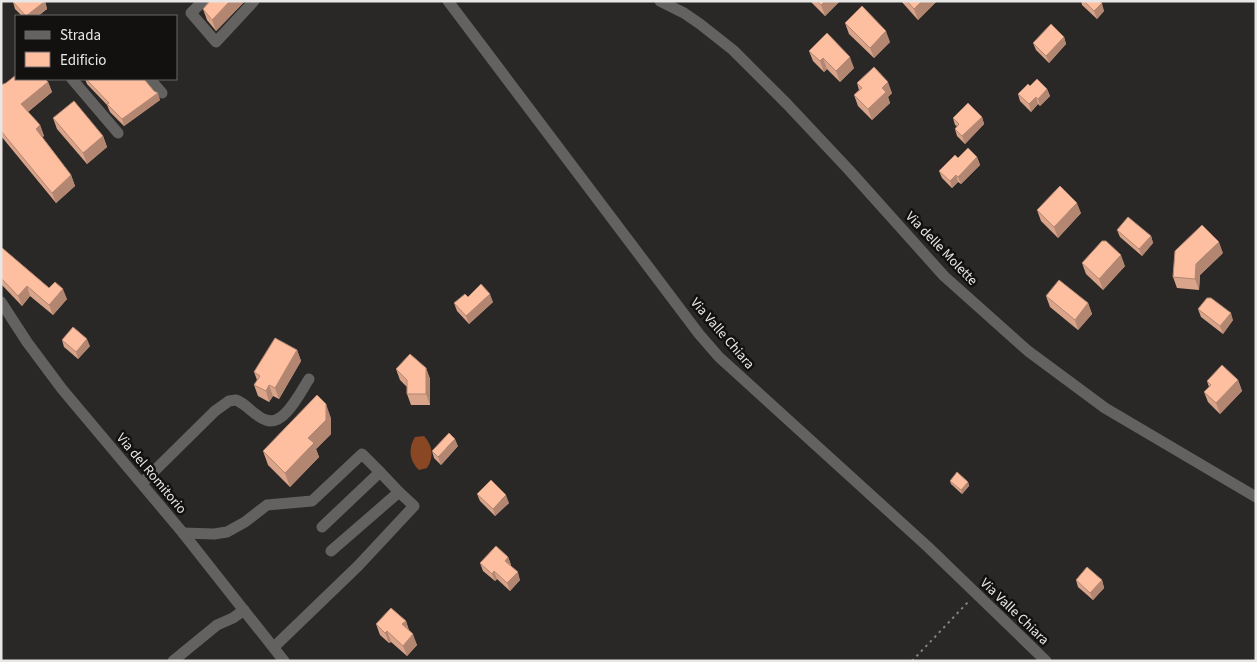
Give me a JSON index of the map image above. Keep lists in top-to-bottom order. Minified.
{"streets":{"street":["Via delle Molette","Via Valle Chiara","Via del Romitorio"]},"legend":["Strada","Edificio"]}
